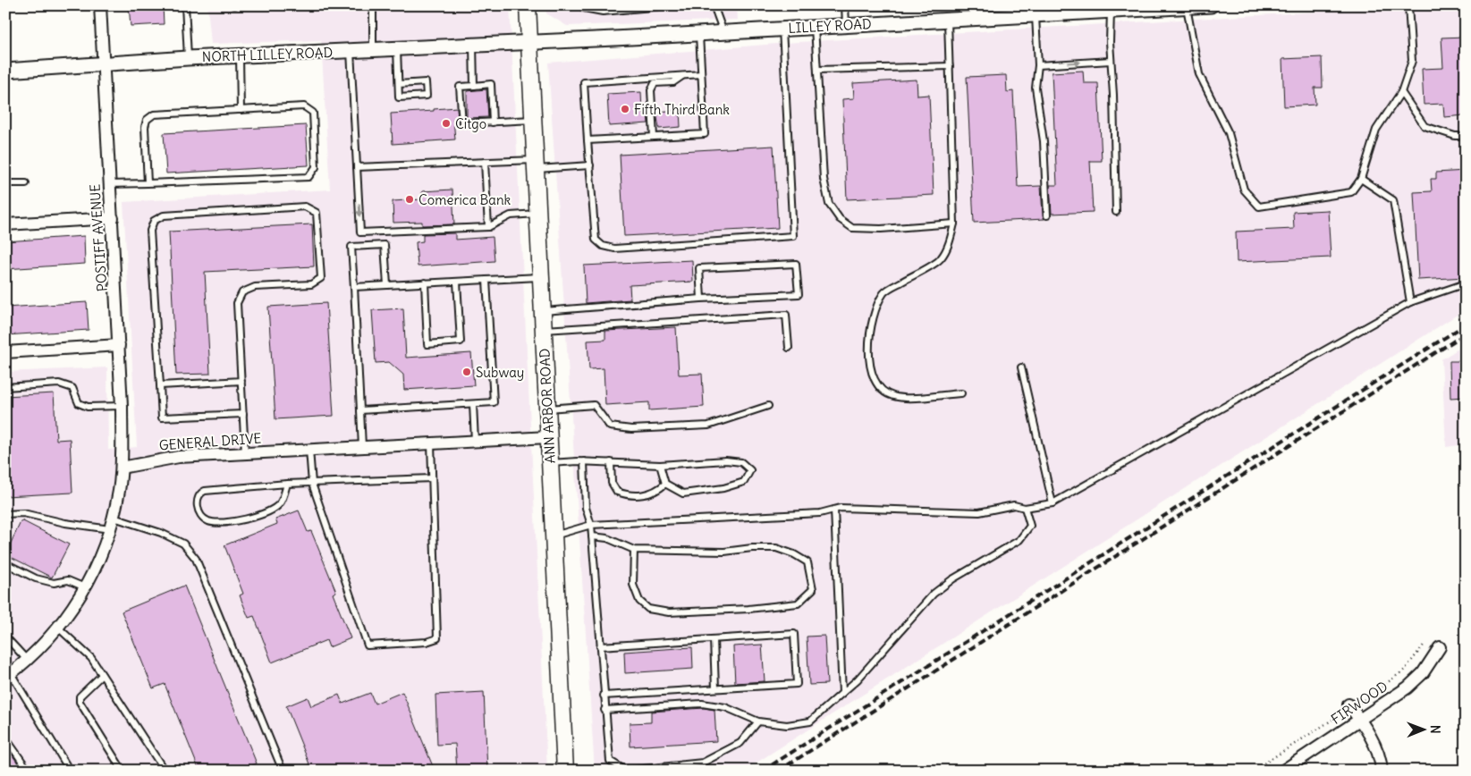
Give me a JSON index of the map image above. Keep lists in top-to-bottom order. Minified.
{"streets":{"main road":["ANN ARBOR ROAD"],"street":["LILLEY ROAD","NORTH LILLEY ROAD","POSTIFF AVENUE","GENERAL DRIVE","FIRWOOD"]},"crossings":[["LILLEY ROAD","NORTH LILLEY ROAD"],["LILLEY ROAD","ANN ARBOR ROAD"],["NORTH LILLEY ROAD","POSTIFF AVENUE"],["NORTH LILLEY ROAD","ANN ARBOR ROAD"],["POSTIFF AVENUE","GENERAL DRIVE"],["ANN ARBOR ROAD","GENERAL DRIVE"]],"places":["Fifth Third Bank","Citgo","Comerica Bank","Subway"],"north":"right"}
